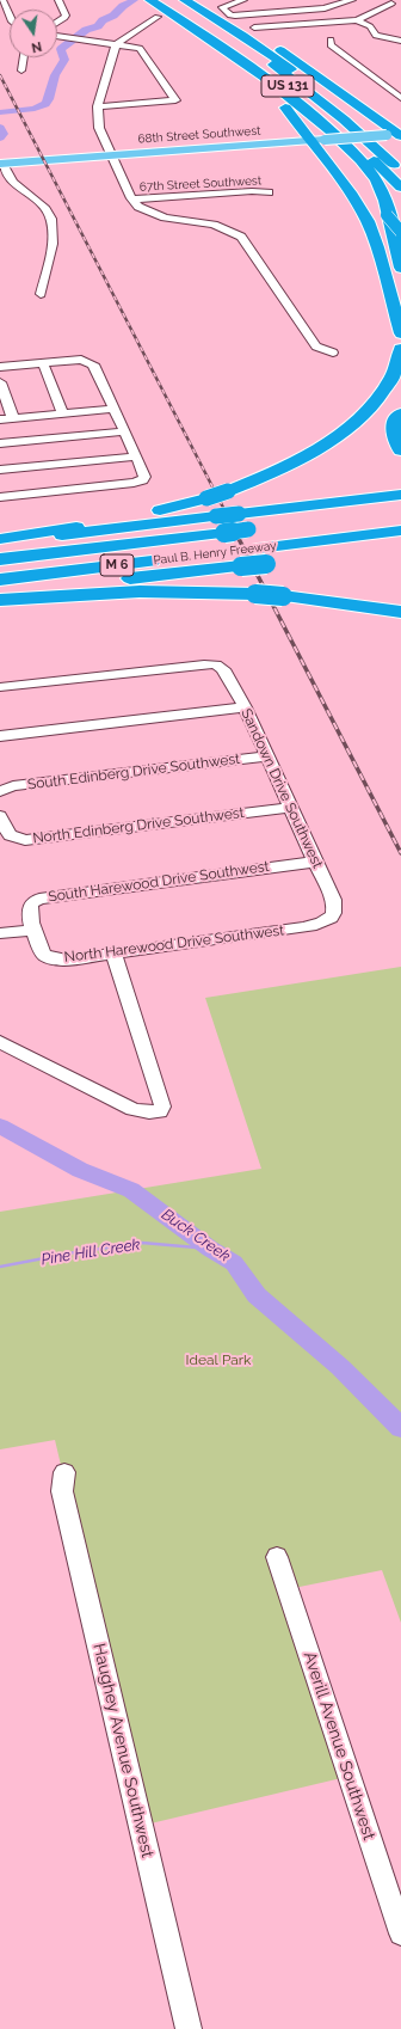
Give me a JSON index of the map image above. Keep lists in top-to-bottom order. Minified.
{"streets":{"highway":["US 131","Paul B. Henry Freeway","M 6"],"main road":["68th Street Southwest"],"street":["67th Street Southwest","South Edinberg Drive Southwest","Sandown Drive Southwest","North Edinberg Drive Southwest","South Harewood Drive Southwest","North Harewood Drive Southwest","Averill Avenue Southwest","Haughey Avenue Southwest"]},"crossings":[["South Edinberg Drive Southwest","Sandown Drive Southwest"],["Sandown Drive Southwest","North Edinberg Drive Southwest"],["Sandown Drive Southwest","South Harewood Drive Southwest"],["Sandown Drive Southwest","North Harewood Drive Southwest"],["South Harewood Drive Southwest","North Harewood Drive Southwest"]],"water":["Buck Creek","Pine Hill Creek"],"parks":["Ideal Park"],"north":"bottom"}
